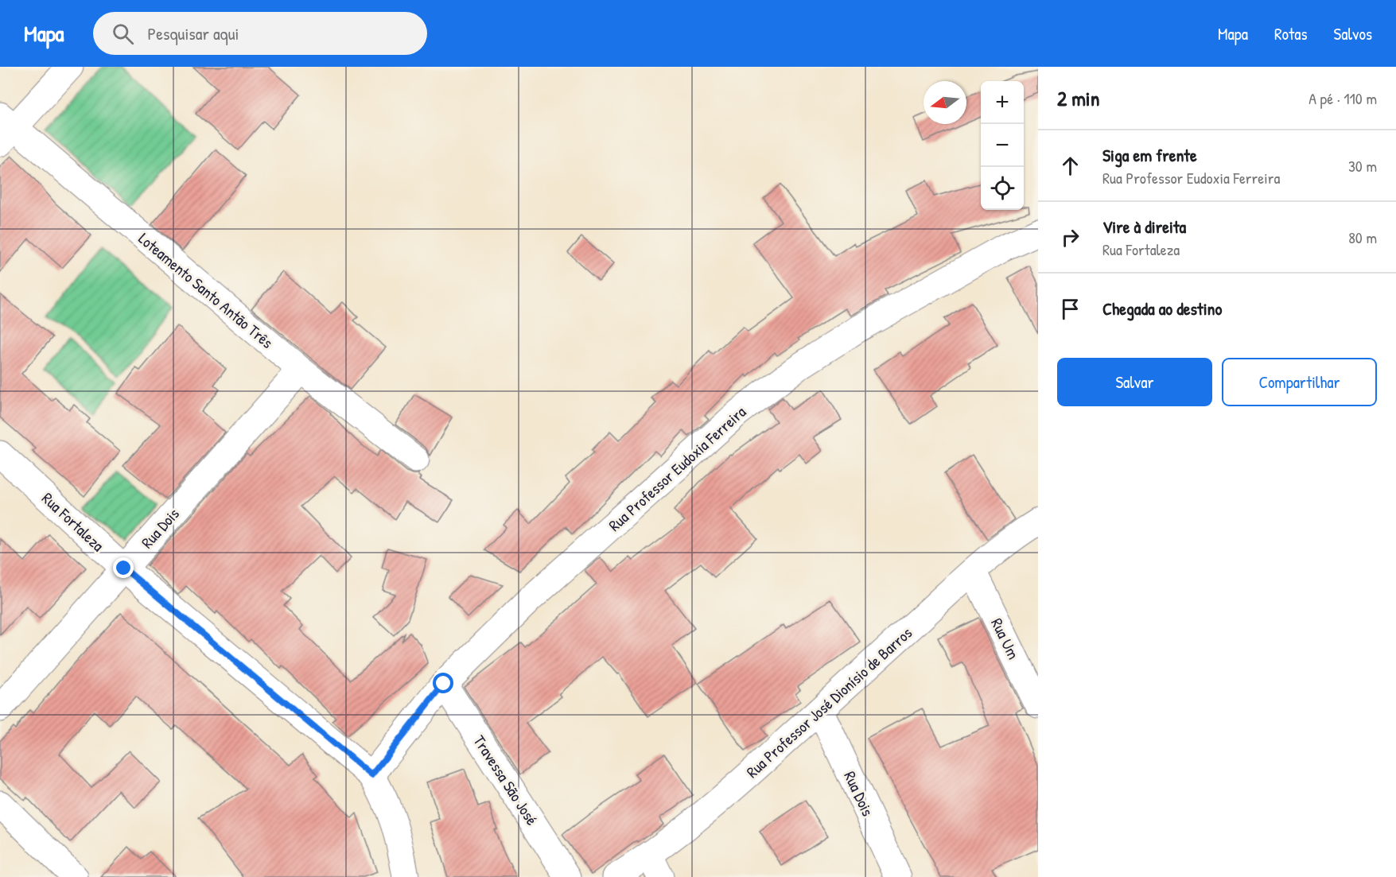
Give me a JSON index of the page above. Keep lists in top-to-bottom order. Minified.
{"streets":{"street":["Loteamento Santo Antão Três","Rua Professor Eudoxia Ferreira","Rua Fortaleza","Rua Dois","Rua Um","Rua Professor José Dionísio de Barros","Travessa São José"]},"crossings":[["Loteamento Santo Antão Três","Rua Dois"],["Rua Professor Eudoxia Ferreira","Rua Fortaleza"],["Rua Professor Eudoxia Ferreira","Travessa São José"],["Rua Fortaleza","Rua Dois"],["Rua Dois","Rua Professor José Dionísio de Barros"],["Rua Um","Rua Professor José Dionísio de Barros"]],"north":"left","page":{"header":"Mapa","search":"Pesquisar aqui","nav":["Mapa","Rotas","Salvos"],"heading":["2 min","A pé · 110 m"],"map_buttons":["+","−"],"list":[["Siga em frente","Rua Professor Eudoxia Ferreira","30 m"],["Vire à direita","Rua Fortaleza","80 m"],"Chegada ao destino"],"buttons":["Salvar","Compartilhar"]}}
